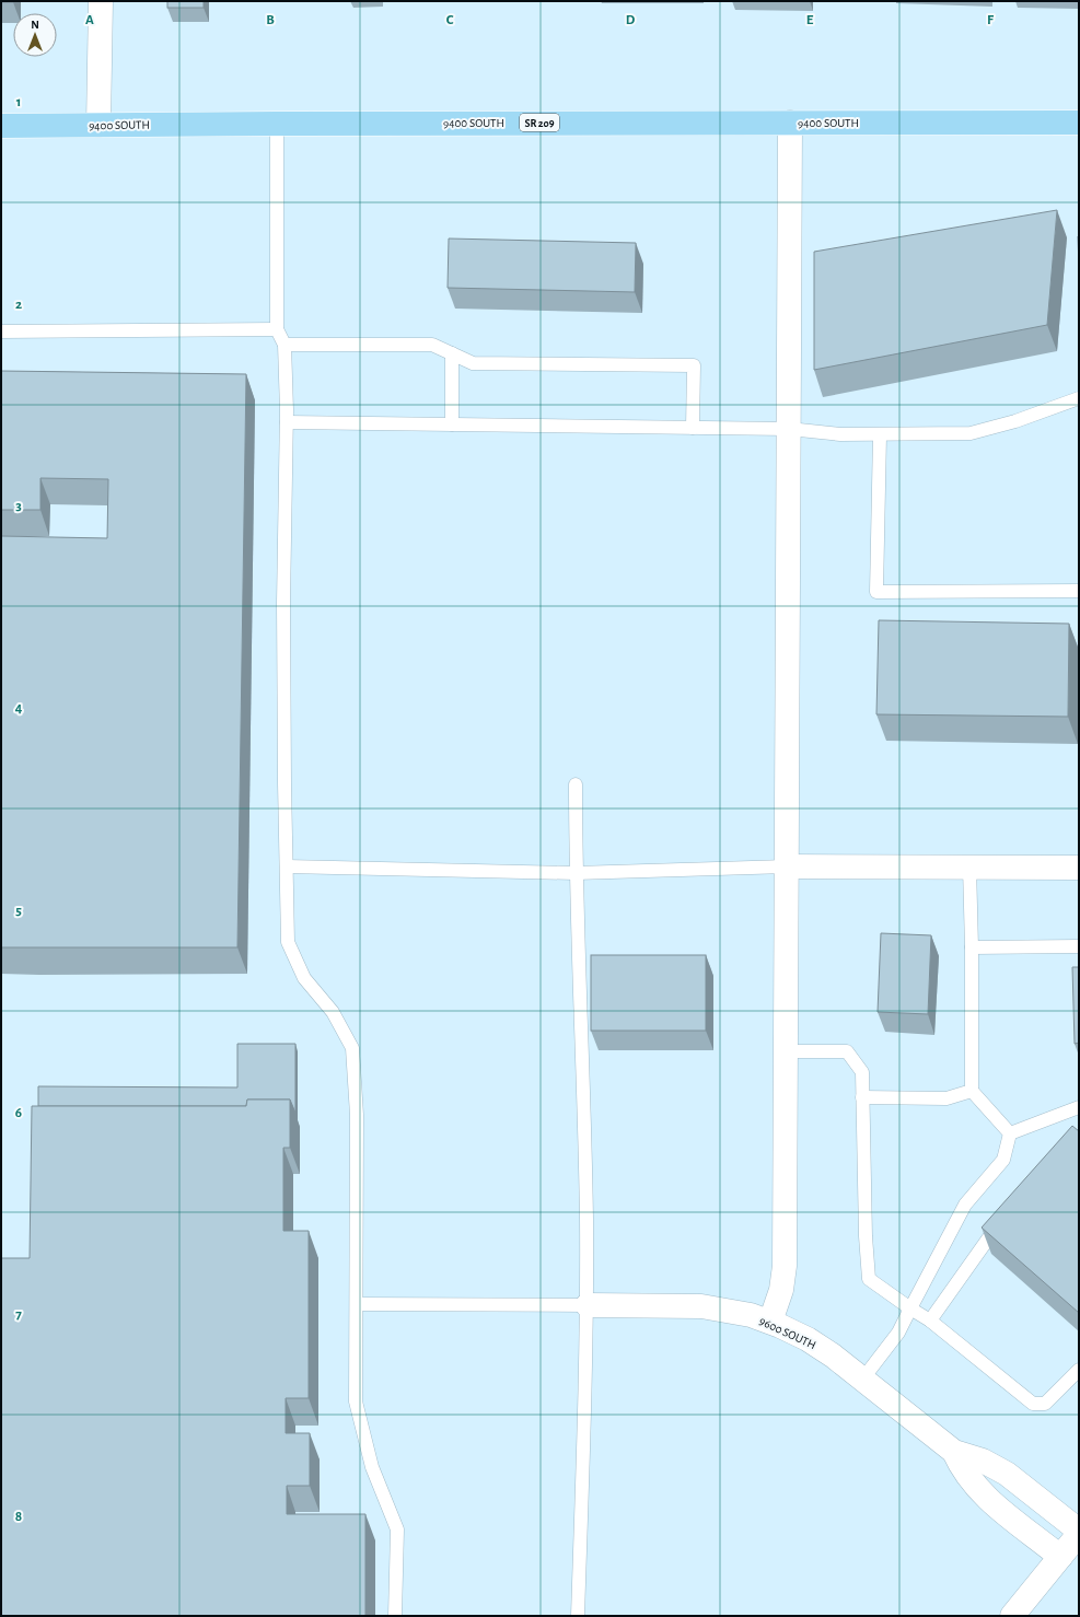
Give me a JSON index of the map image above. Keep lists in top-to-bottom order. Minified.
{"streets":{"main road":["9400 SOUTH","SR 209"],"street":["9600 SOUTH"]},"north":"top","grid":{"columns":["A","B","C","D","E","F"],"rows":["1","2","3","4","5","6","7","8"]}}
